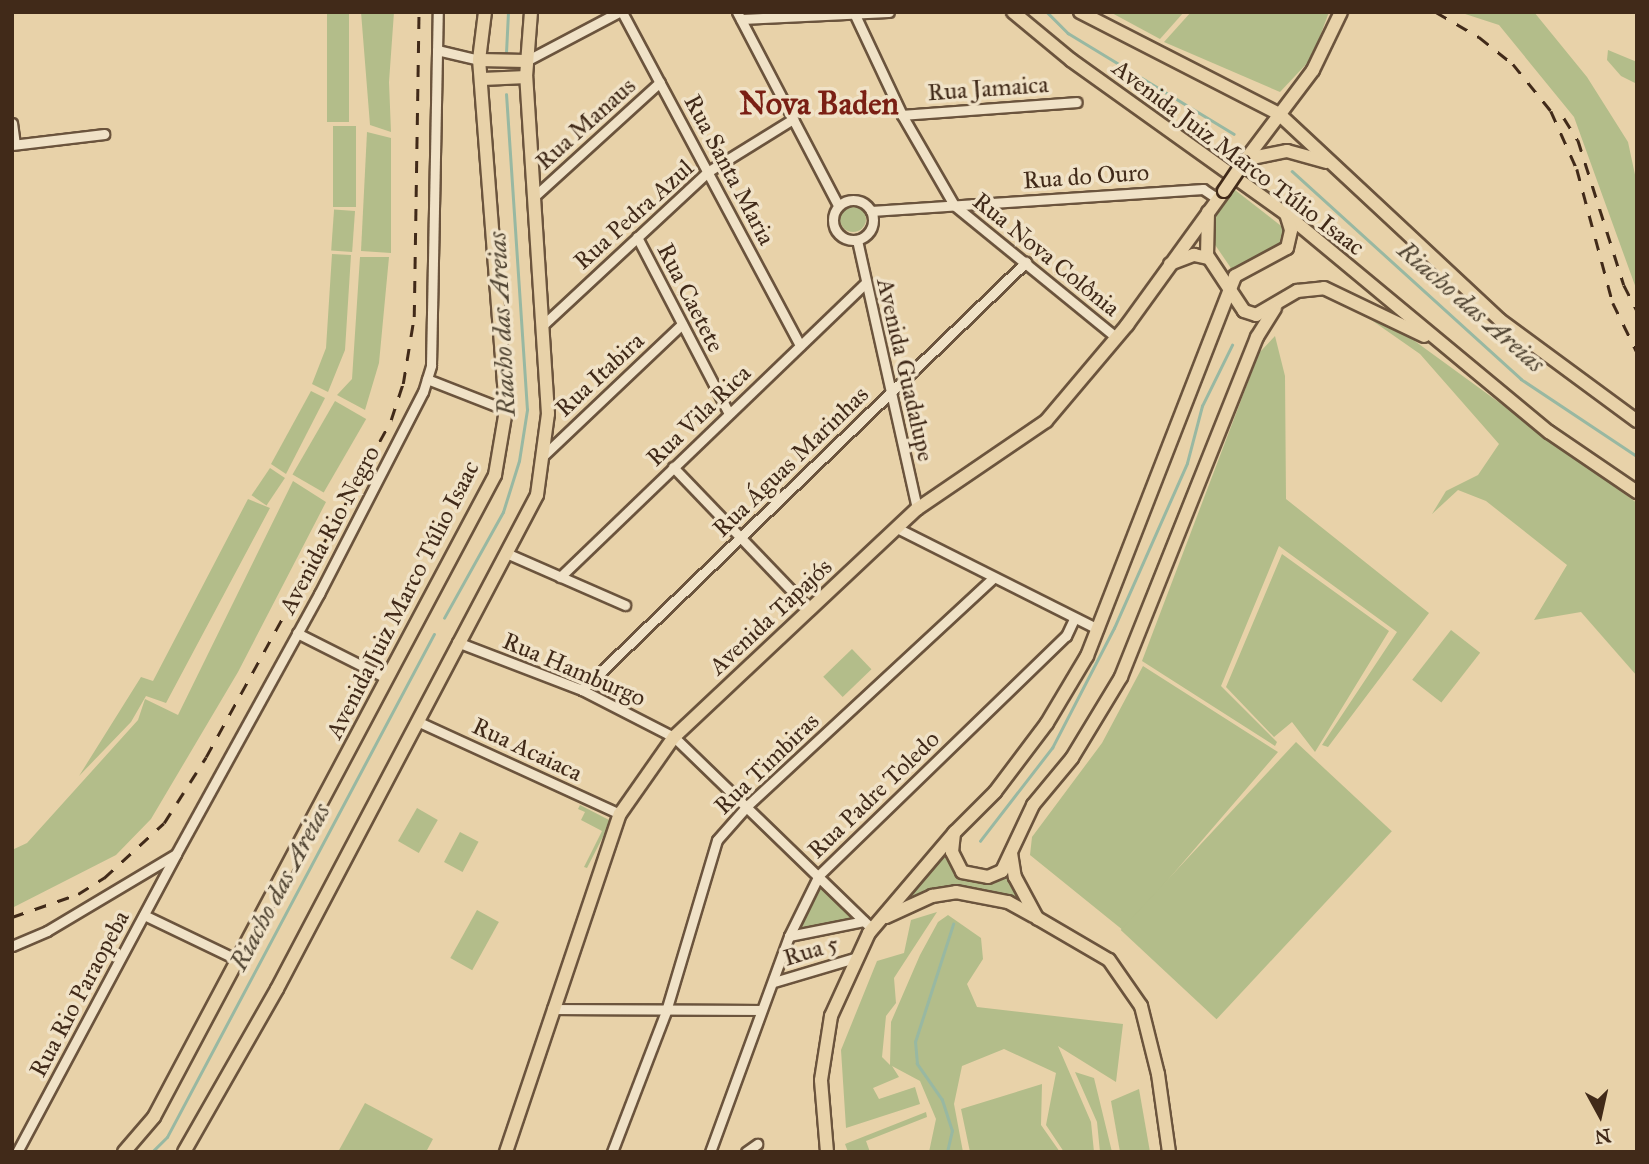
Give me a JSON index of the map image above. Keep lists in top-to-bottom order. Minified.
{"streets":{"main road":["Avenida Juiz Marco Túlio Isaac","Avenida Tapajós"],"street":["Rua Jamaica","Rua Manaus","Rua Santa Maria","Rua do Ouro","Rua Pedra Azul","Rua Nova Colônia","Rua Caetete","Avenida Guadalupe","Rua Itabira","Rua Vila Rica","Rua Águas Marinhas","Avenida Rio Negro","Rua Hamburgo","Rua Acaiaca","Rua Timbiras","Rua Padre Toledo","Rua 5","Rua Rio Paraopeba"]},"crossings":[["Rua Jamaica","Rua Nova Colônia"],["Rua Manaus","Rua Santa Maria"],["Rua Santa Maria","Rua Pedra Azul"],["Rua Santa Maria","Rua Vila Rica"],["Rua do Ouro","Rua Nova Colônia"],["Rua do Ouro","Avenida Guadalupe"],["Rua do Ouro","Avenida Tapajós"],["Rua Pedra Azul","Rua Caetete"],["Rua Nova Colônia","Rua Águas Marinhas"],["Rua Nova Colônia","Avenida Tapajós"],["Rua Caetete","Rua Itabira"],["Rua Caetete","Rua Vila Rica"],["Avenida Guadalupe","Rua Vila Rica"],["Avenida Guadalupe","Rua Águas Marinhas"],["Avenida Guadalupe","Avenida Tapajós"],["Rua Águas Marinhas","Rua Hamburgo"],["Avenida Rio Negro","Rua Rio Paraopeba"],["Avenida Tapajós","Rua Hamburgo"],["Avenida Tapajós","Rua Acaiaca"],["Rua Hamburgo","Rua Timbiras"],["Rua Hamburgo","Rua Padre Toledo"],["Rua Padre Toledo","Rua 5"]],"districts":["Nova Baden"],"water":["Riacho das Areias"],"north":"bottom"}
